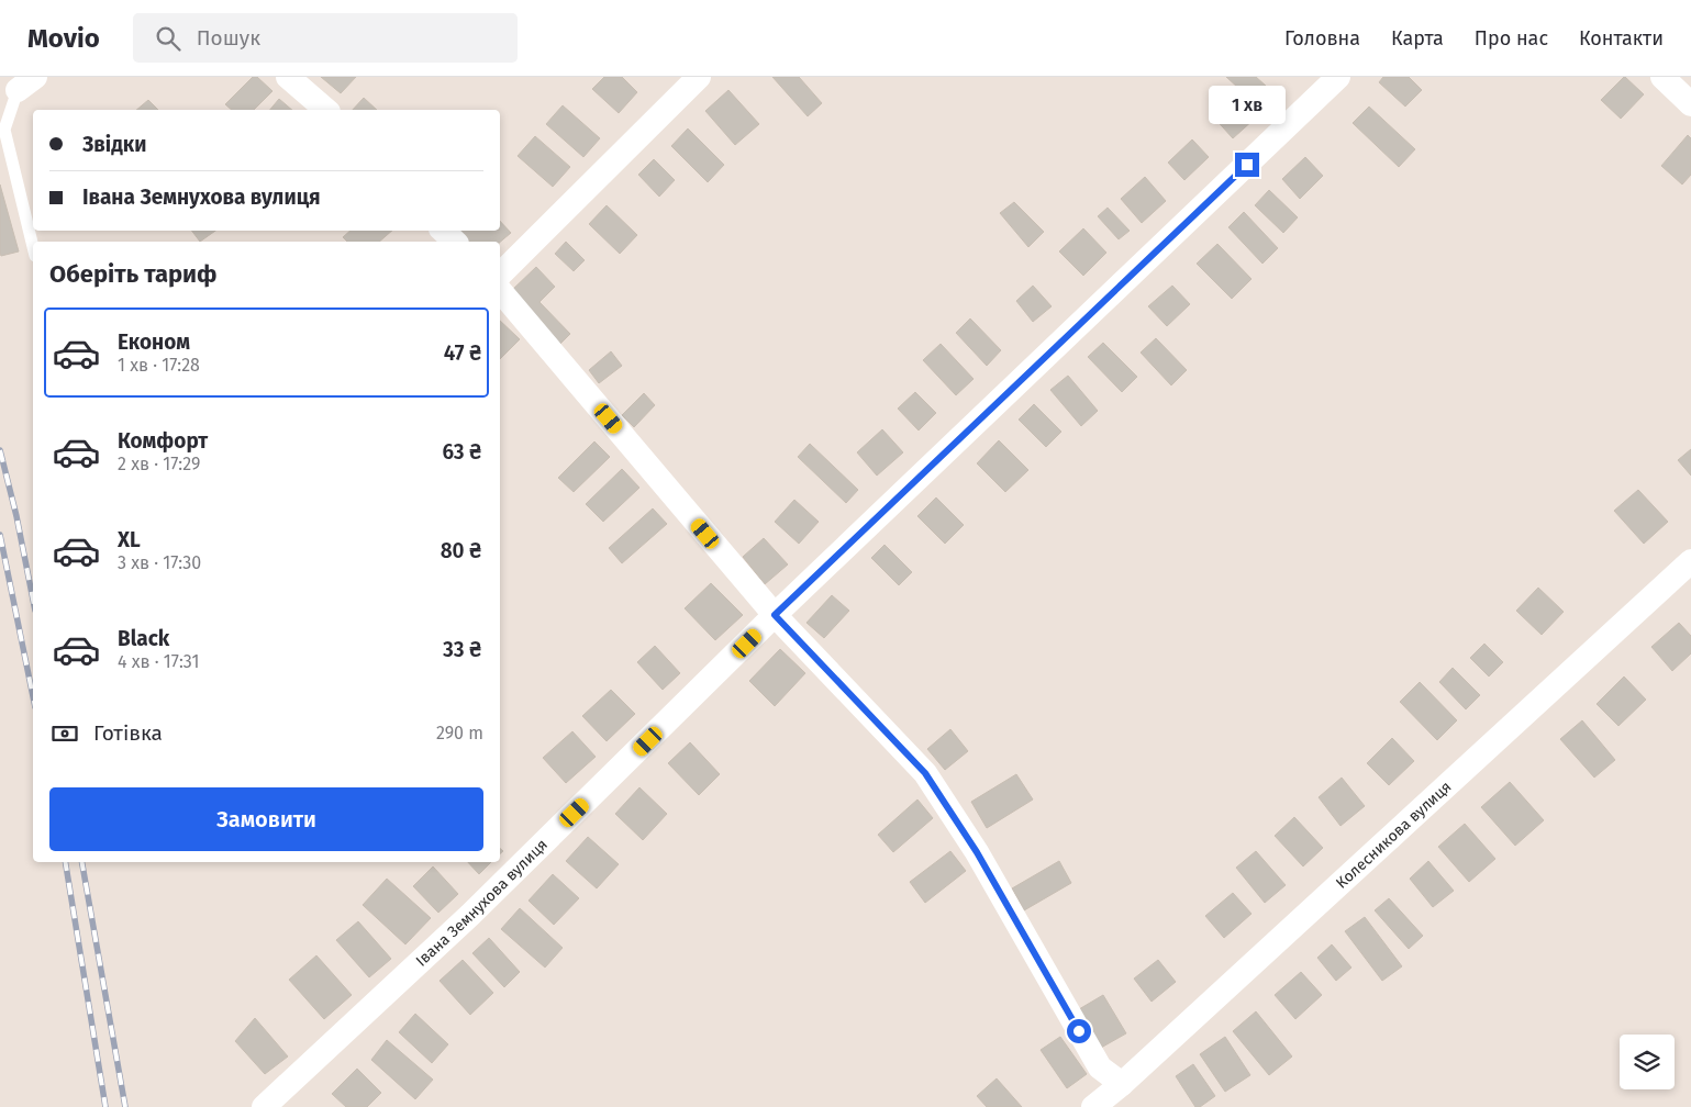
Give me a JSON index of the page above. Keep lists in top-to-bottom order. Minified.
{"streets":{"street":["Колесникова вулиця","Івана Земнухова вулиця"]},"page":{"header":"Movio","search":"Пошук","nav":["Головна","Карта","Про нас","Контакти"],"bubble":"1 хв","banner":["Звідки","Івана Земнухова вулиця"],"heading":"Оберіть тариф","list":[{"name":"Економ","note":"1 хв · 17:28","value":"47 ₴"},{"name":"Комфорт","note":"2 хв · 17:29","value":"63 ₴"},{"name":"XL","note":"3 хв · 17:30","value":"80 ₴"},{"name":"Black","note":"4 хв · 17:31","value":"33 ₴"}],"pay":["Готівка","290 m"],"buttons":"Замовити"}}
